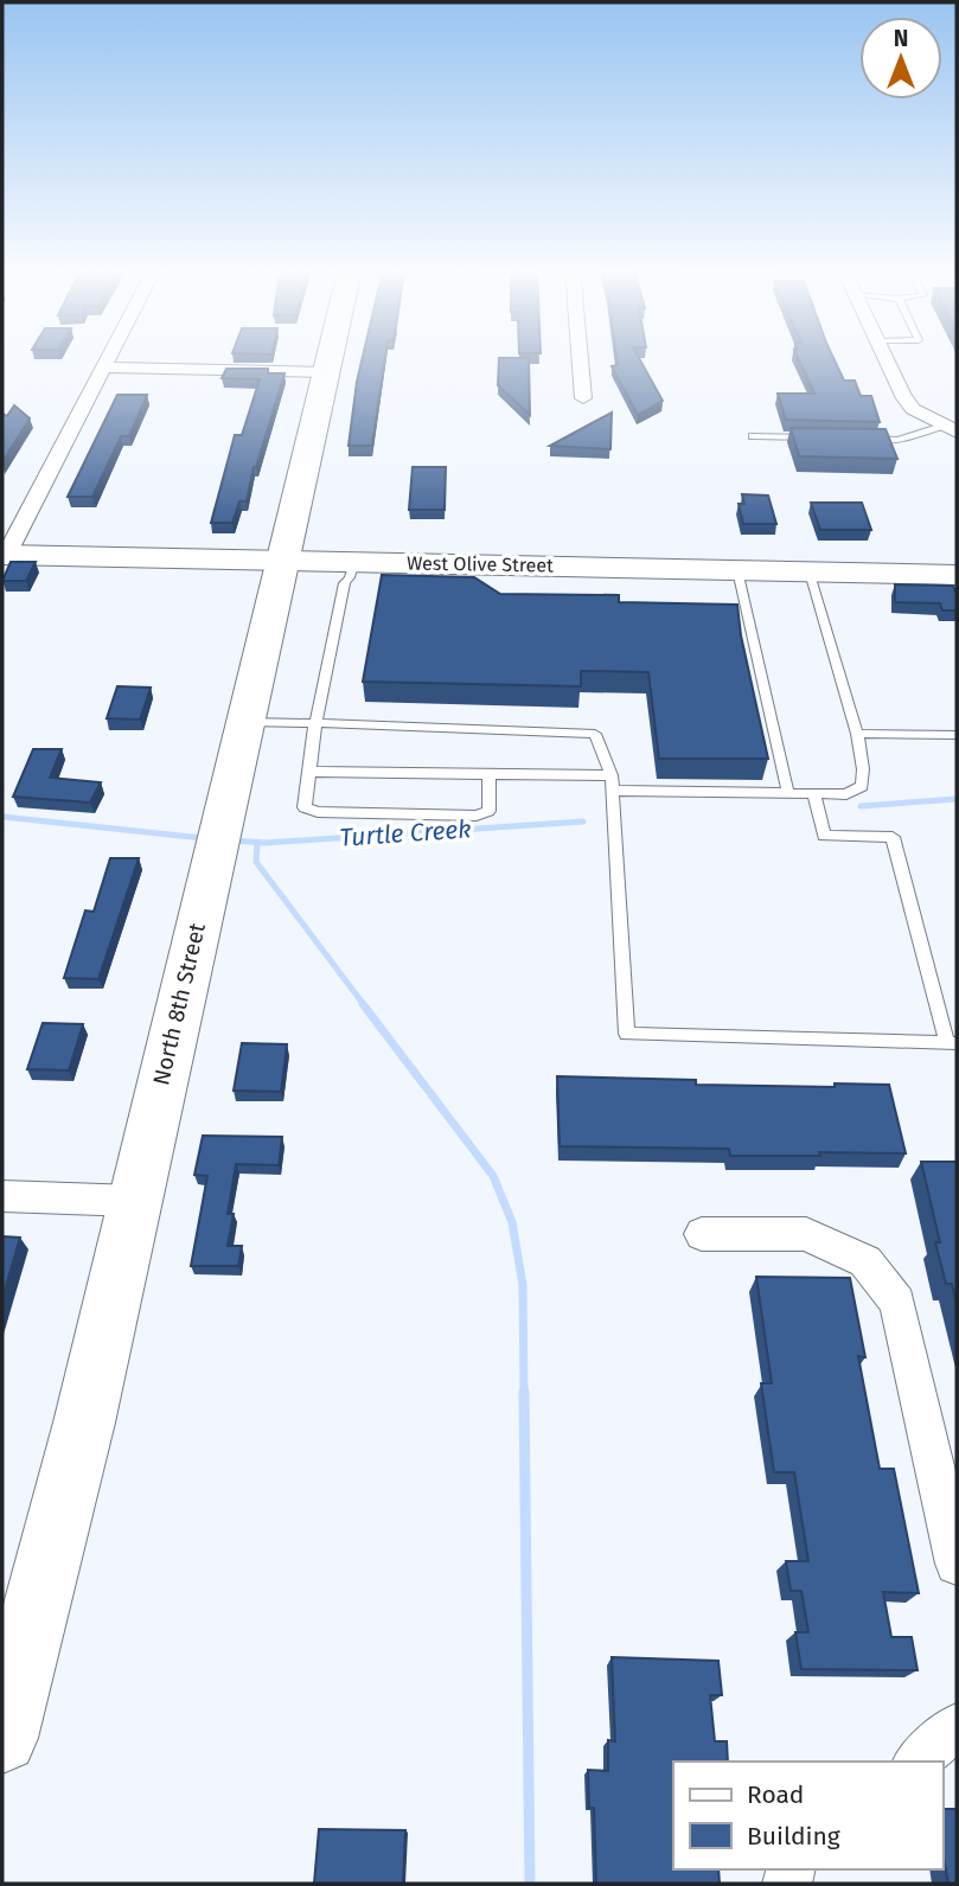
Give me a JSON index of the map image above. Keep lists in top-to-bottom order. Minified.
{"streets":{"main road":["West Olive Street","North 8th Street"]},"crossings":[["West Olive Street","North 8th Street"]],"water":["Turtle Creek"],"legend":["Road","Building"],"north":"top"}
